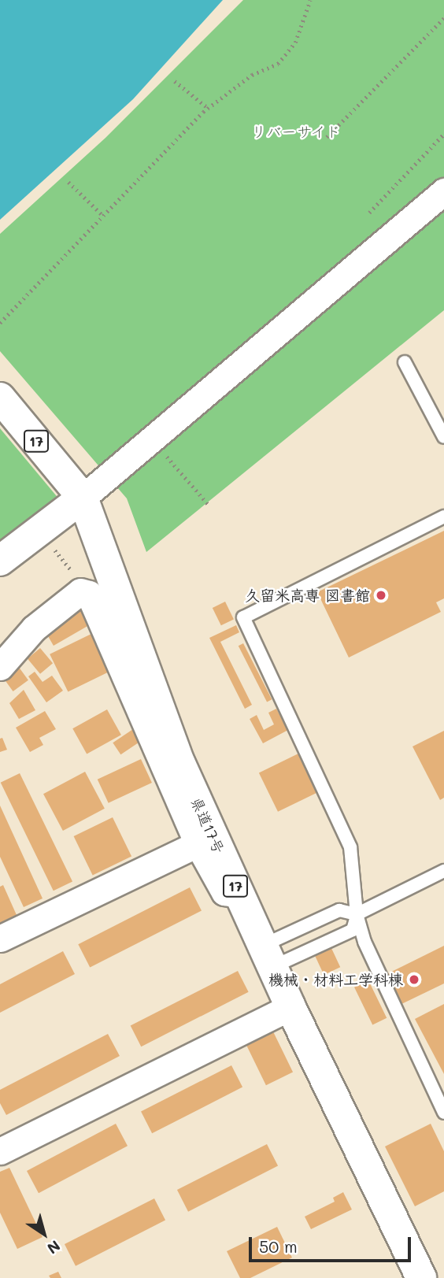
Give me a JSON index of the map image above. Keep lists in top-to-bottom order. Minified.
{"streets":{"main road":["17","県道17号"]},"crossings":[["17","県道17号"]],"parks":["リバーサイド"],"places":["久留米高専 図書館","機械・材料工学科棟"],"scale_bar":"50 m","north":"bottom right"}
